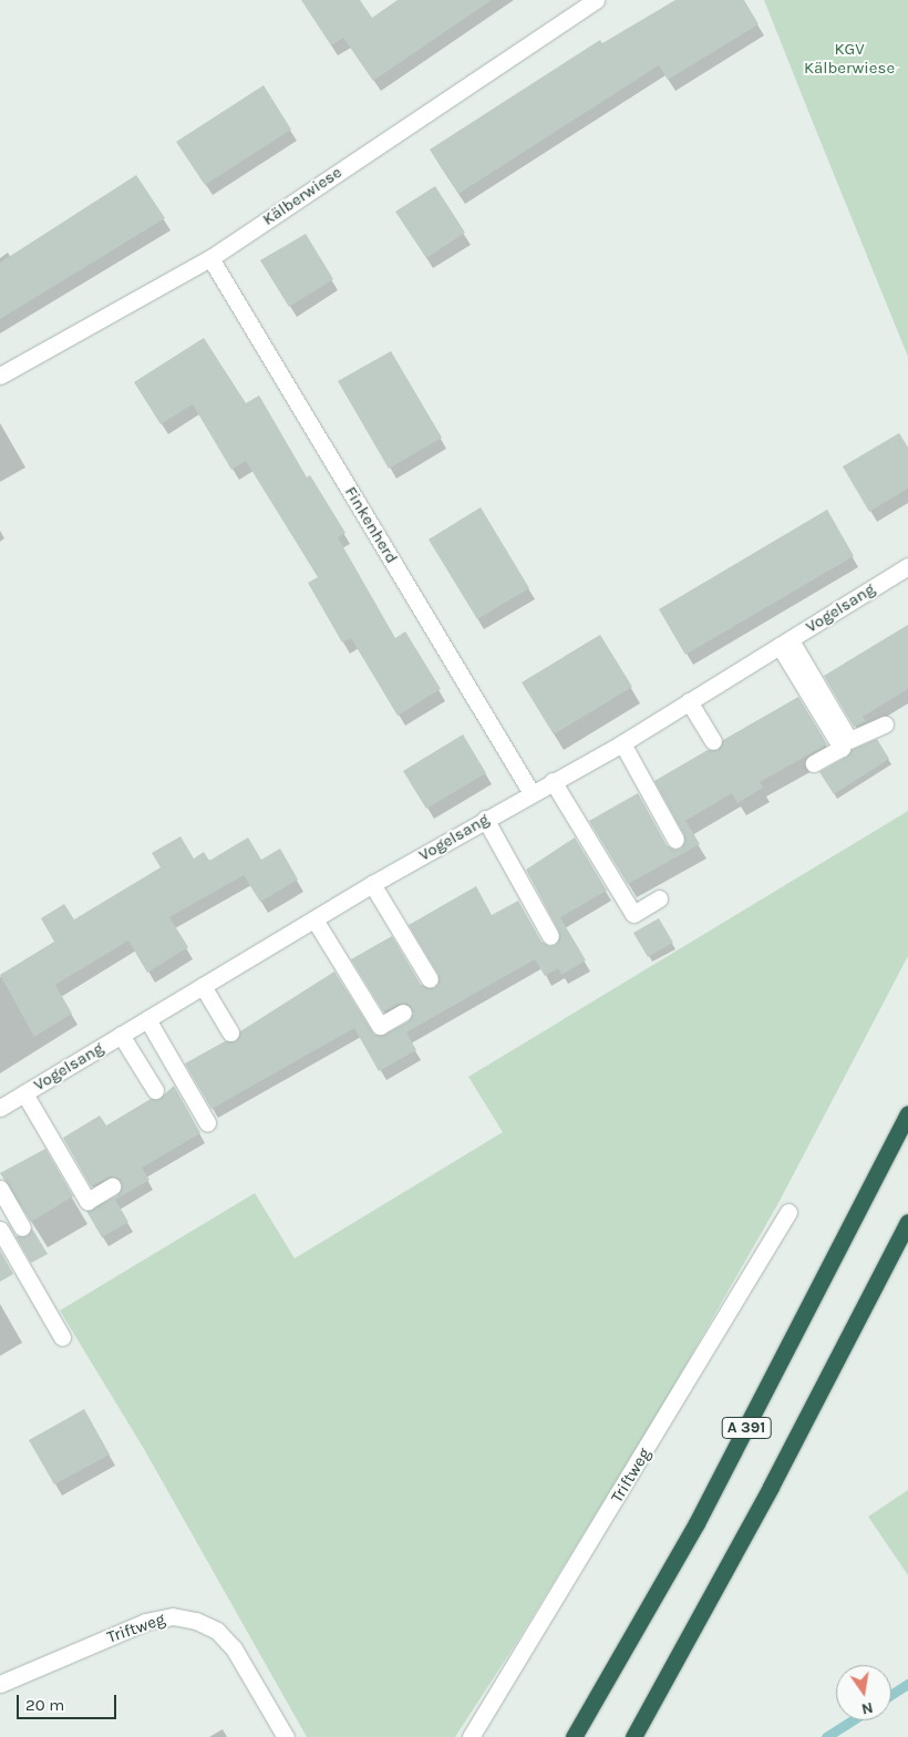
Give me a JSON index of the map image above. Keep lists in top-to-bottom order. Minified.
{"streets":{"highway":["A 391"],"street":["Kälberwiese","Finkenherd","Vogelsang","Triftweg"]},"crossings":[["Kälberwiese","Finkenherd"],["Finkenherd","Vogelsang"]],"parks":["KGV Kälberwiese"],"scale_bar":"20 m","north":"bottom"}
